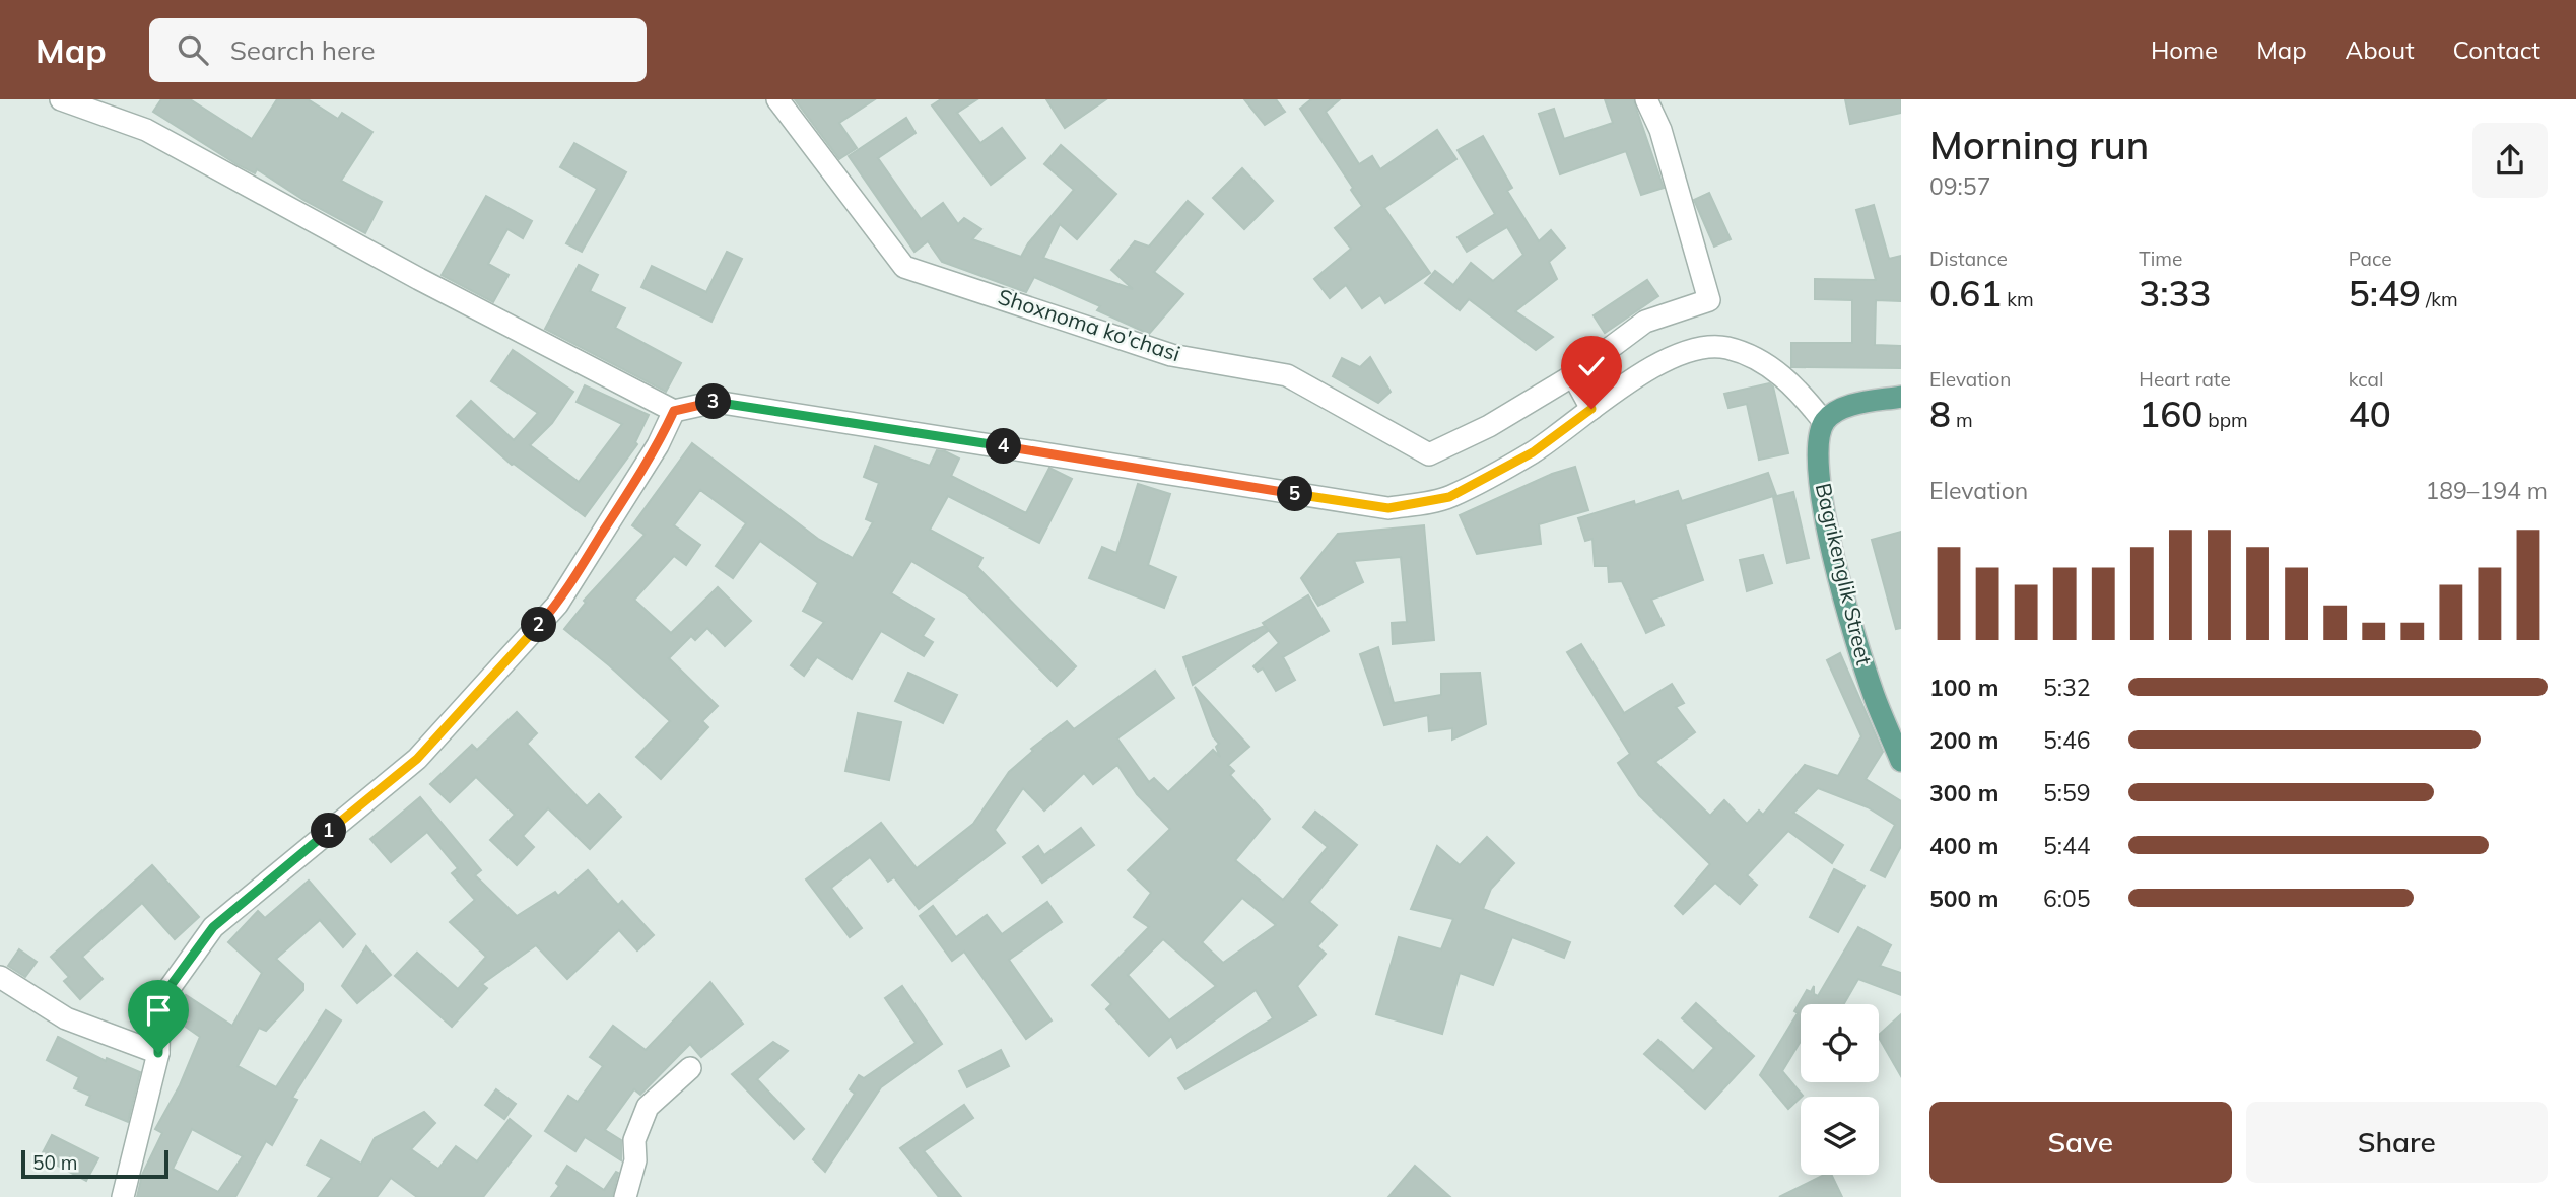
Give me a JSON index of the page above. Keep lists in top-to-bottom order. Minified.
{"streets":{"main road":["Bagrikenglik Street"],"street":["Shoxnoma ko'chasi"]},"scale_bar":"50 m","page":{"header":"Map","search":"Search here","nav":["Home","Map","About","Contact"],"heading":["Morning run","09:57"],"stats":[["Distance","0.61 km"],["Time","3:33"],["Pace","5:49 /km"],["Elevation","8 m"],["Heart rate","160 bpm"],["kcal","40"]],"pins":["3","4","5","2","1"],"chart":["Elevation","189–194 m"],"list":[{"name":"100 m","note":"5:32"},{"name":"200 m","note":"5:46"},{"name":"300 m","note":"5:59"},{"name":"400 m","note":"5:44"},{"name":"500 m","note":"6:05"}],"buttons":["Save","Share"],"scale":"50 m"}}
